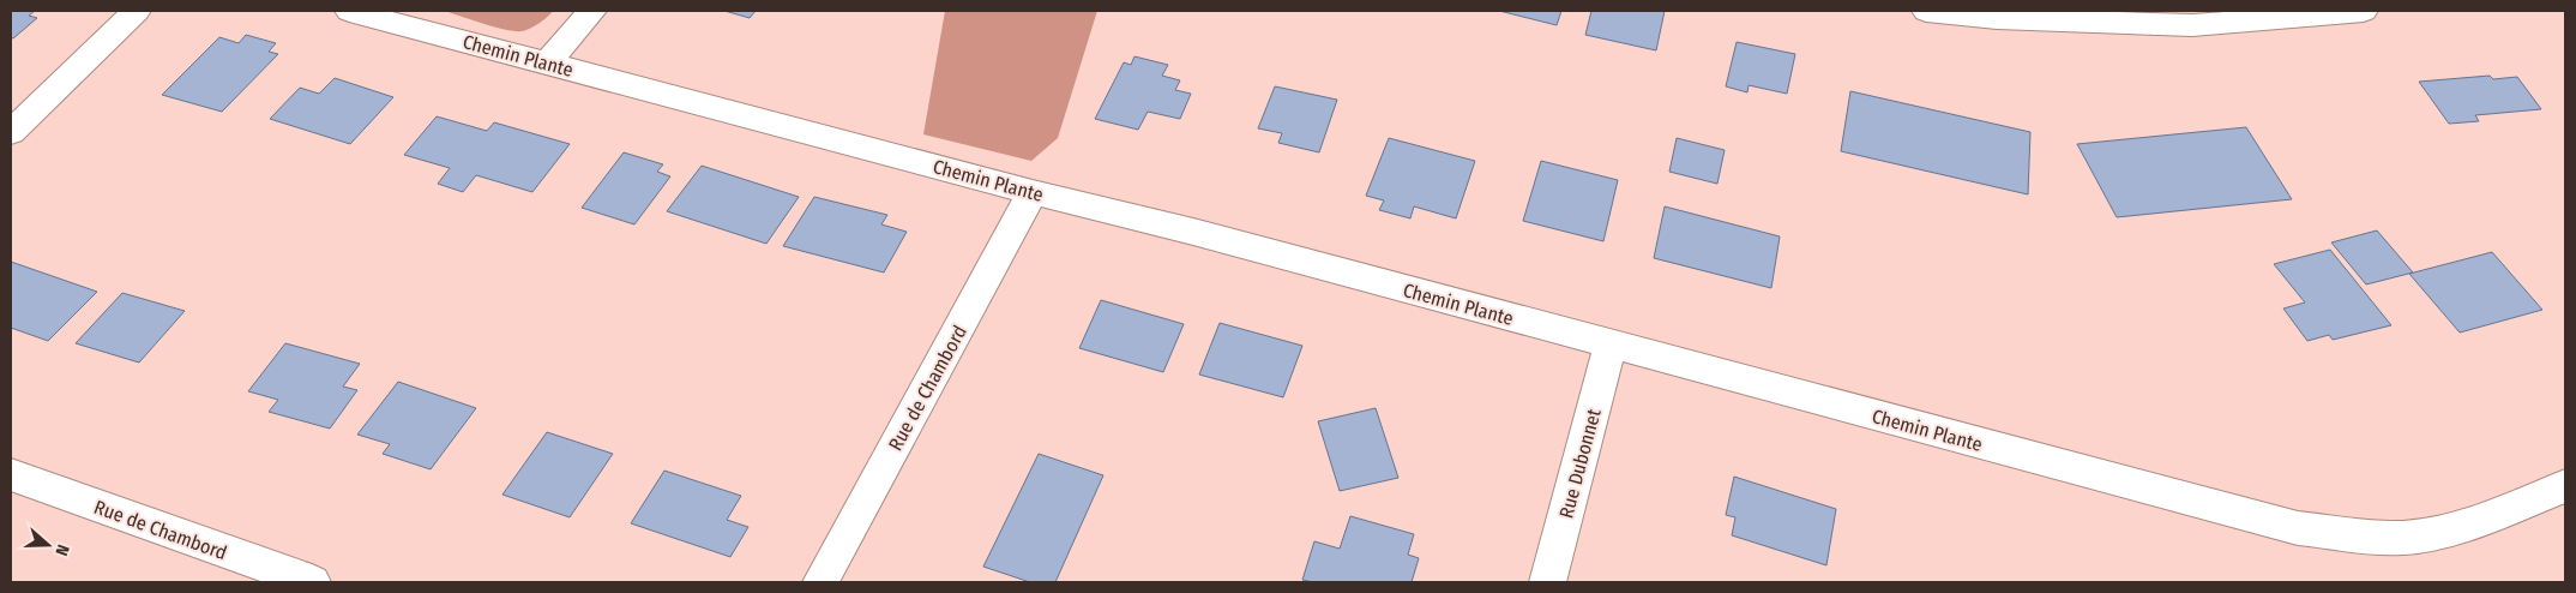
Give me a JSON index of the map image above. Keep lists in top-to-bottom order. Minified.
{"streets":{"street":["Chemin Plante","Rue de Chambord","Rue Dubonnet"]},"crossings":[["Chemin Plante","Rue de Chambord"],["Chemin Plante","Rue Dubonnet"]],"north":"right"}
